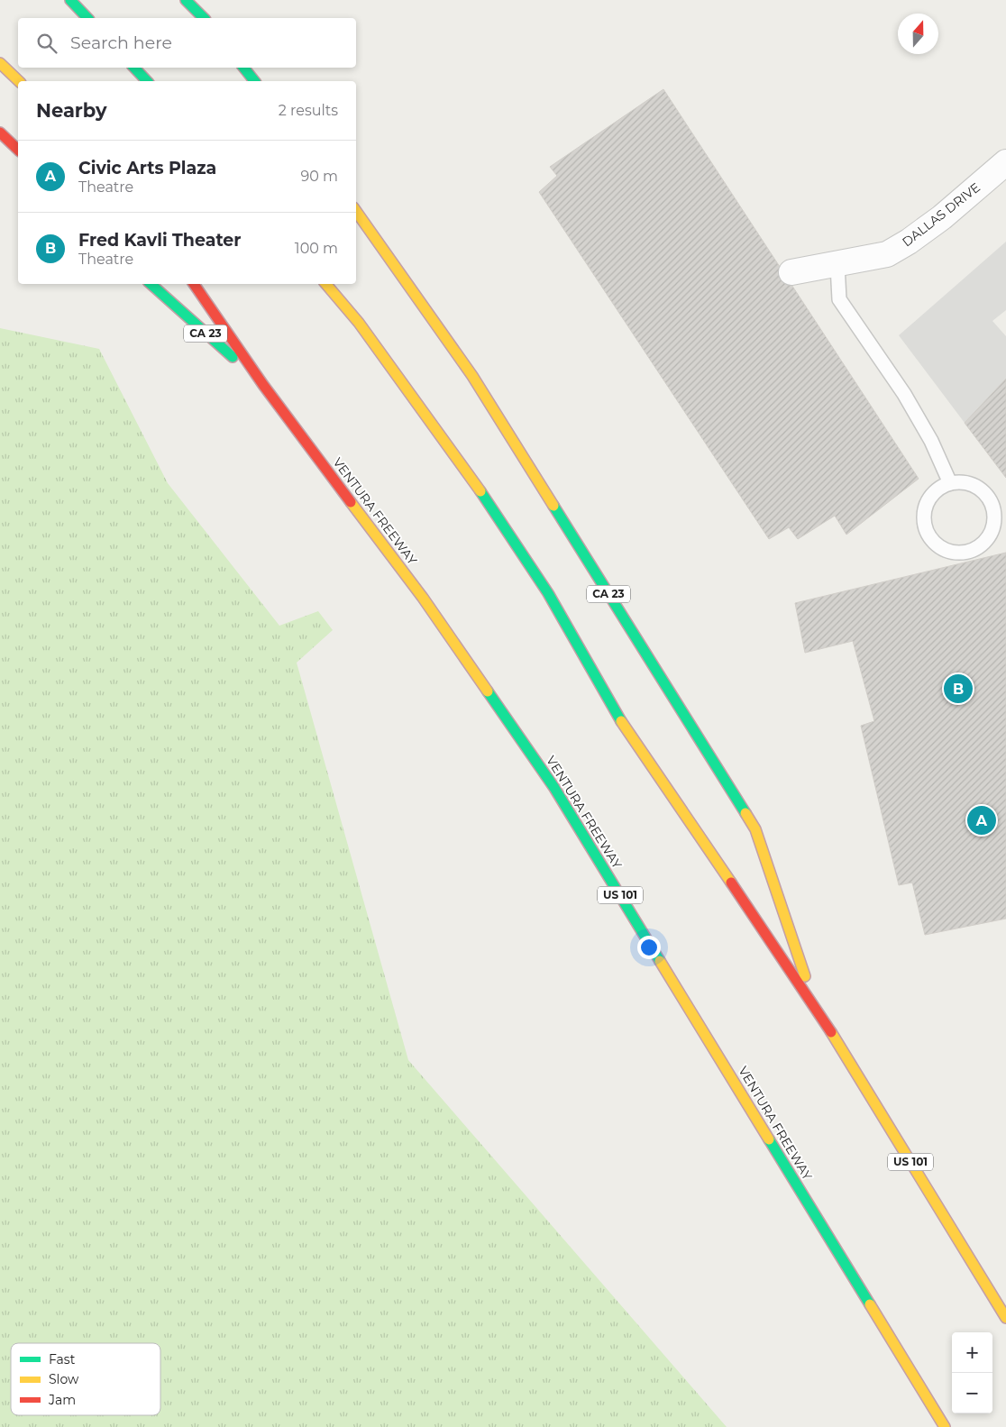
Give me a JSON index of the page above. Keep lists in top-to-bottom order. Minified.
{"streets":{"highway":["CA 23","VENTURA FREEWAY","US 101"],"street":["DALLAS DRIVE"]},"crossings":[["CA 23","VENTURA FREEWAY"],["CA 23","US 101"]],"legend":["Fast","Slow","Jam"],"north":"top","page":{"search":"Search here","heading":["Nearby","2 results"],"list":[{"mark":"A","name":"Civic Arts Plaza","note":"Theatre","value":"90 m"},{"mark":"B","name":"Fred Kavli Theater","note":"Theatre","value":"100 m"}],"pins":["B","A"],"map_buttons":["+","−"]}}
